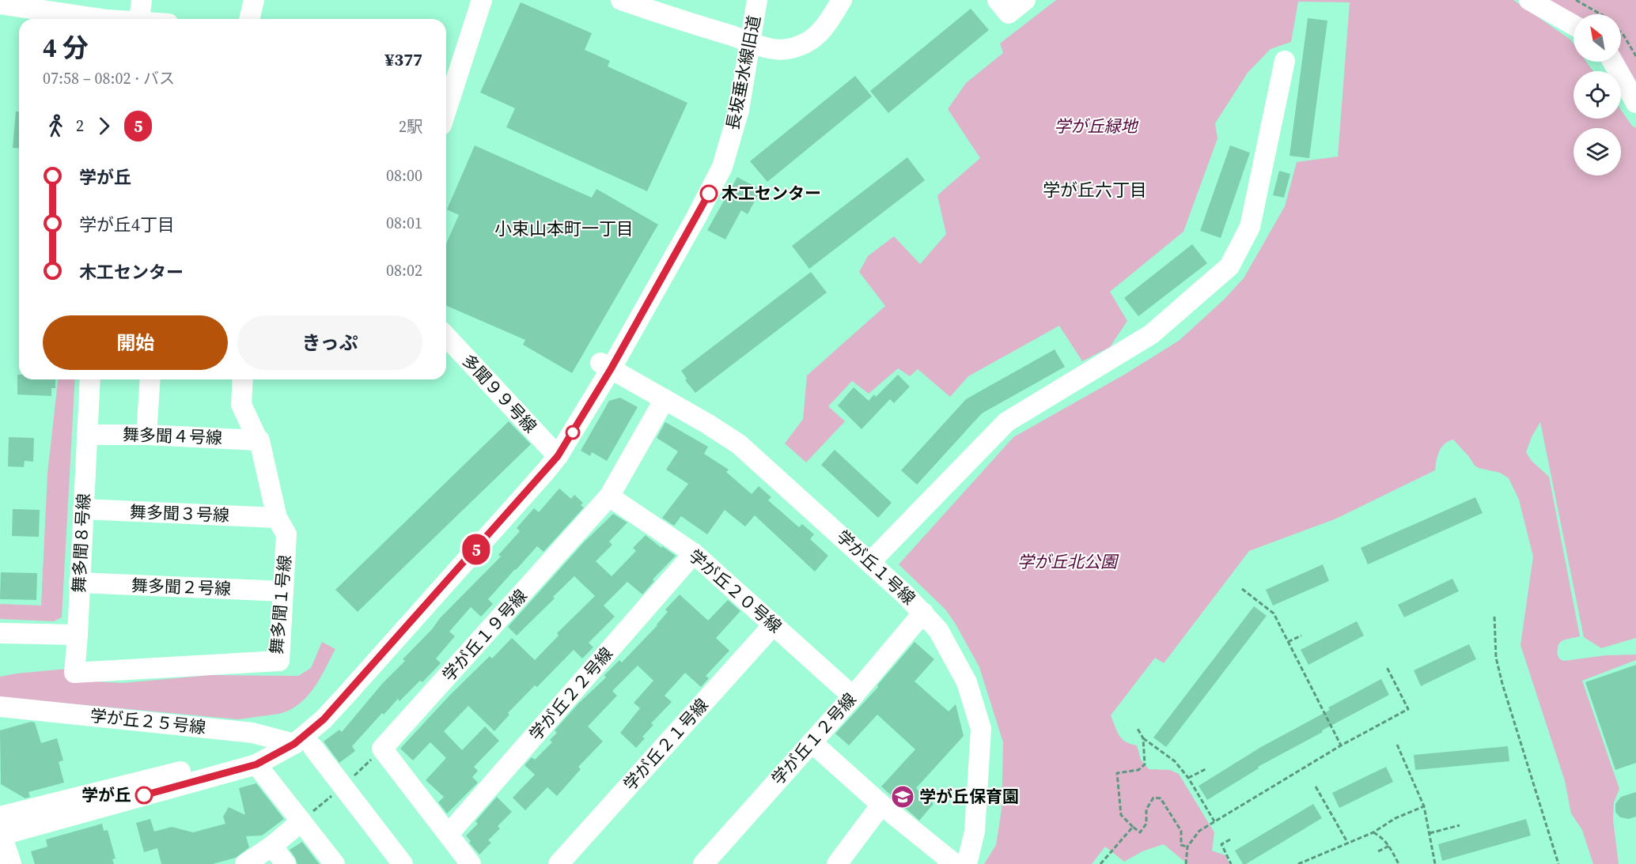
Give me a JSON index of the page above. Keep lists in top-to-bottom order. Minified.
{"streets":{"street":["長坂垂水線旧道","多聞９９号線","舞多聞４号線","舞多聞３号線","舞多聞８号線","学が丘１号線","舞多聞２号線","学が丘２０号線","舞多聞１号線","学が丘１９号線","学が丘２２号線","学が丘２５号線","学が丘１２号線","学が丘２１号線"]},"crossings":[["長坂垂水線旧道","多聞９９号線"],["長坂垂水線旧道","学が丘１号線"],["長坂垂水線旧道","学が丘２５号線"],["舞多聞４号線","舞多聞８号線"],["舞多聞４号線","舞多聞１号線"],["舞多聞３号線","舞多聞８号線"],["舞多聞３号線","舞多聞１号線"],["舞多聞８号線","舞多聞２号線"],["舞多聞８号線","舞多聞１号線"],["学が丘１号線","学が丘１９号線"],["学が丘１号線","学が丘１２号線"],["舞多聞２号線","舞多聞１号線"],["学が丘２０号線","学が丘１９号線"],["学が丘２０号線","学が丘２２号線"],["学が丘２０号線","学が丘１２号線"],["学が丘２０号線","学が丘２１号線"],["学が丘１９号線","学が丘２２号線"]],"districts":["学が丘六丁目","小束山本町一丁目"],"parks":["学が丘緑地","学が丘北公園"],"places":{"other":["木工センター","学が丘"],"school or university":["学が丘保育園"]},"lines":["bus line 5"],"north":"top left","page":{"on_map":"5","heading":["4 分","07:58 – 08:02 · バス","¥377"],"legs":["2","5","2駅"],"list":[{"name":"学が丘","value":"08:00"},{"name":"学が丘4丁目","value":"08:01"},{"name":"木工センター","value":"08:02"}],"buttons":["開始","きっぷ"]}}
